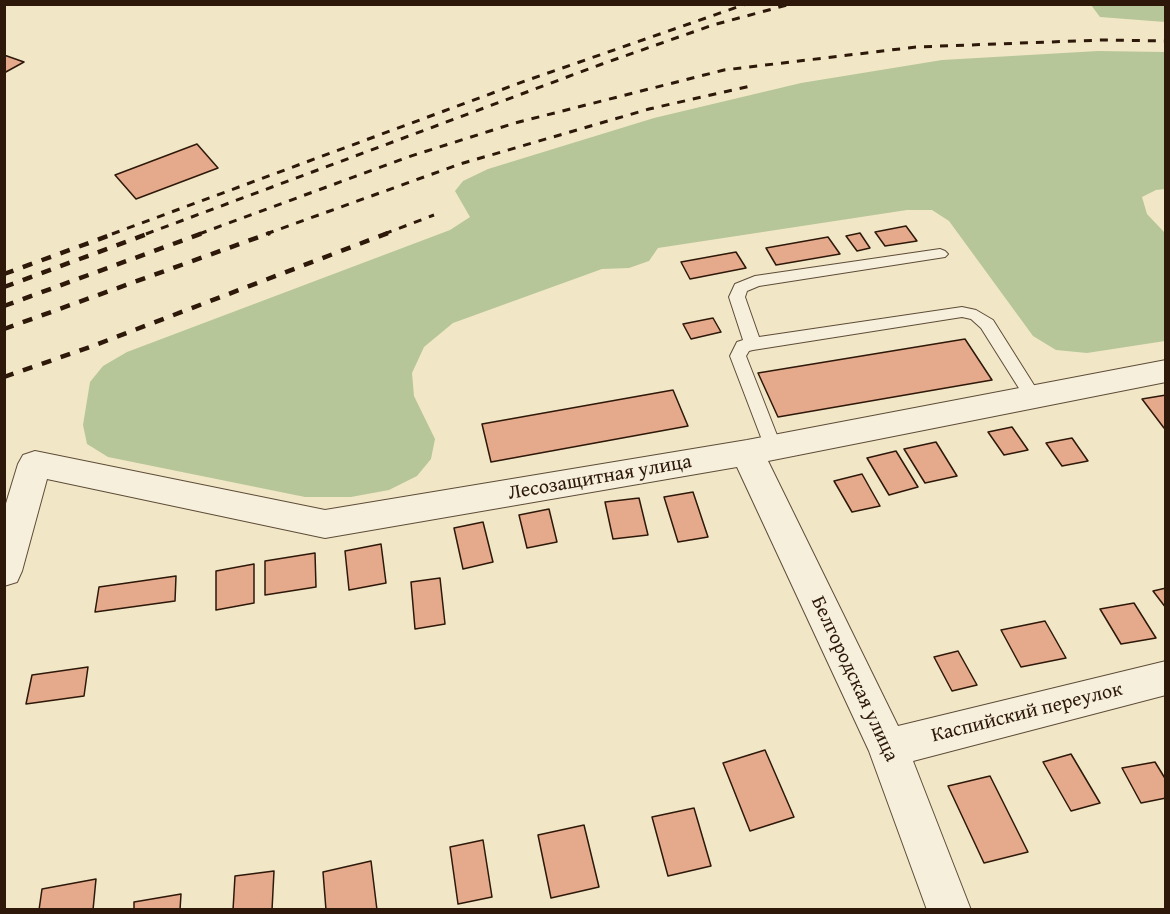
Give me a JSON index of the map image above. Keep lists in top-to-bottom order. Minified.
{"streets":{"street":["Лесозащитная улица","Белгородская улица","Каспийский переулок"]},"crossings":[["Лесозащитная улица","Белгородская улица"],["Белгородская улица","Каспийский переулок"]]}
